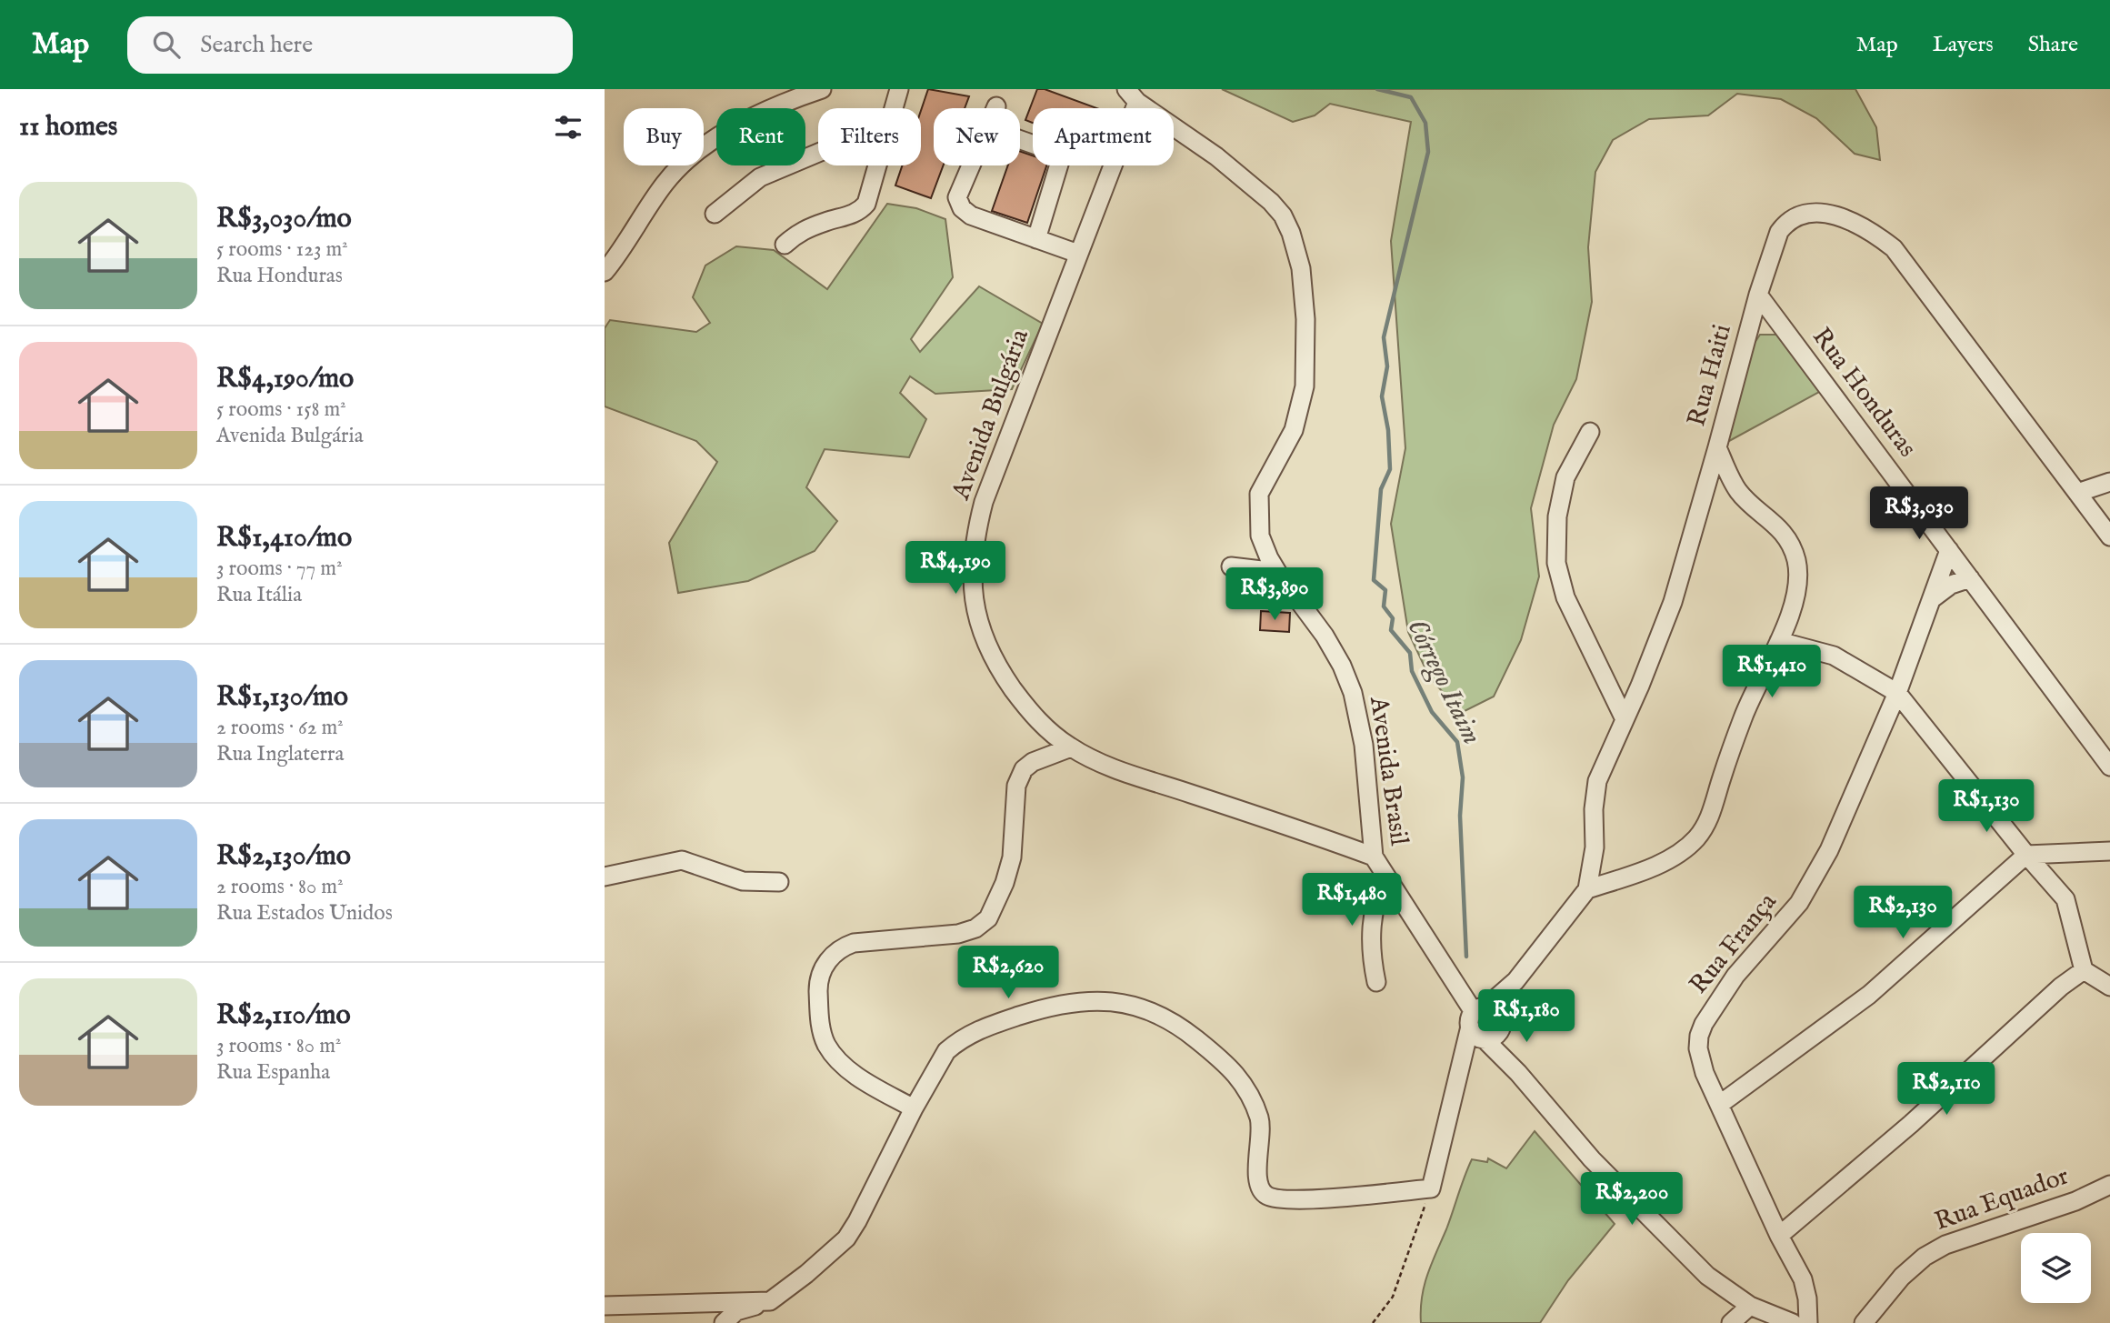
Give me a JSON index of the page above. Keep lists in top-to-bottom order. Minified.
{"streets":{"street":["Rua Haiti","Rua Honduras","Avenida Bulgária","Avenida Brasil","Rua França","Rua Equador"]},"crossings":[["Rua Haiti","Rua Honduras"],["Rua Haiti","Avenida Brasil"],["Rua Honduras","Rua França"],["Avenida Bulgária","Avenida Brasil"]],"water":["Córrego Itaim"],"page":{"header":"Map","search":"Search here","nav":["Map","Layers","Share"],"heading":"11 homes","chip":["Buy","Rent","Filters","New","Apartment"],"list":[{"name":"R$3,030/mo","note":"5 rooms · 123 m² · Rua Honduras"},{"name":"R$4,190/mo","note":"5 rooms · 158 m² · Avenida Bulgária"},{"name":"R$1,410/mo","note":"3 rooms · 77 m² · Rua Itália"},{"name":"R$1,130/mo","note":"2 rooms · 62 m² · Rua Inglaterra"},{"name":"R$2,130/mo","note":"2 rooms · 80 m² · Rua Estados Unidos"},{"name":"R$2,110/mo","note":"3 rooms · 80 m² · Rua Espanha"}],"price":["R$3,030","R$4,190","R$3,890","R$1,410","R$1,130","R$1,480","R$2,130","R$2,620","R$1,180","R$2,110","R$2,200"]}}
